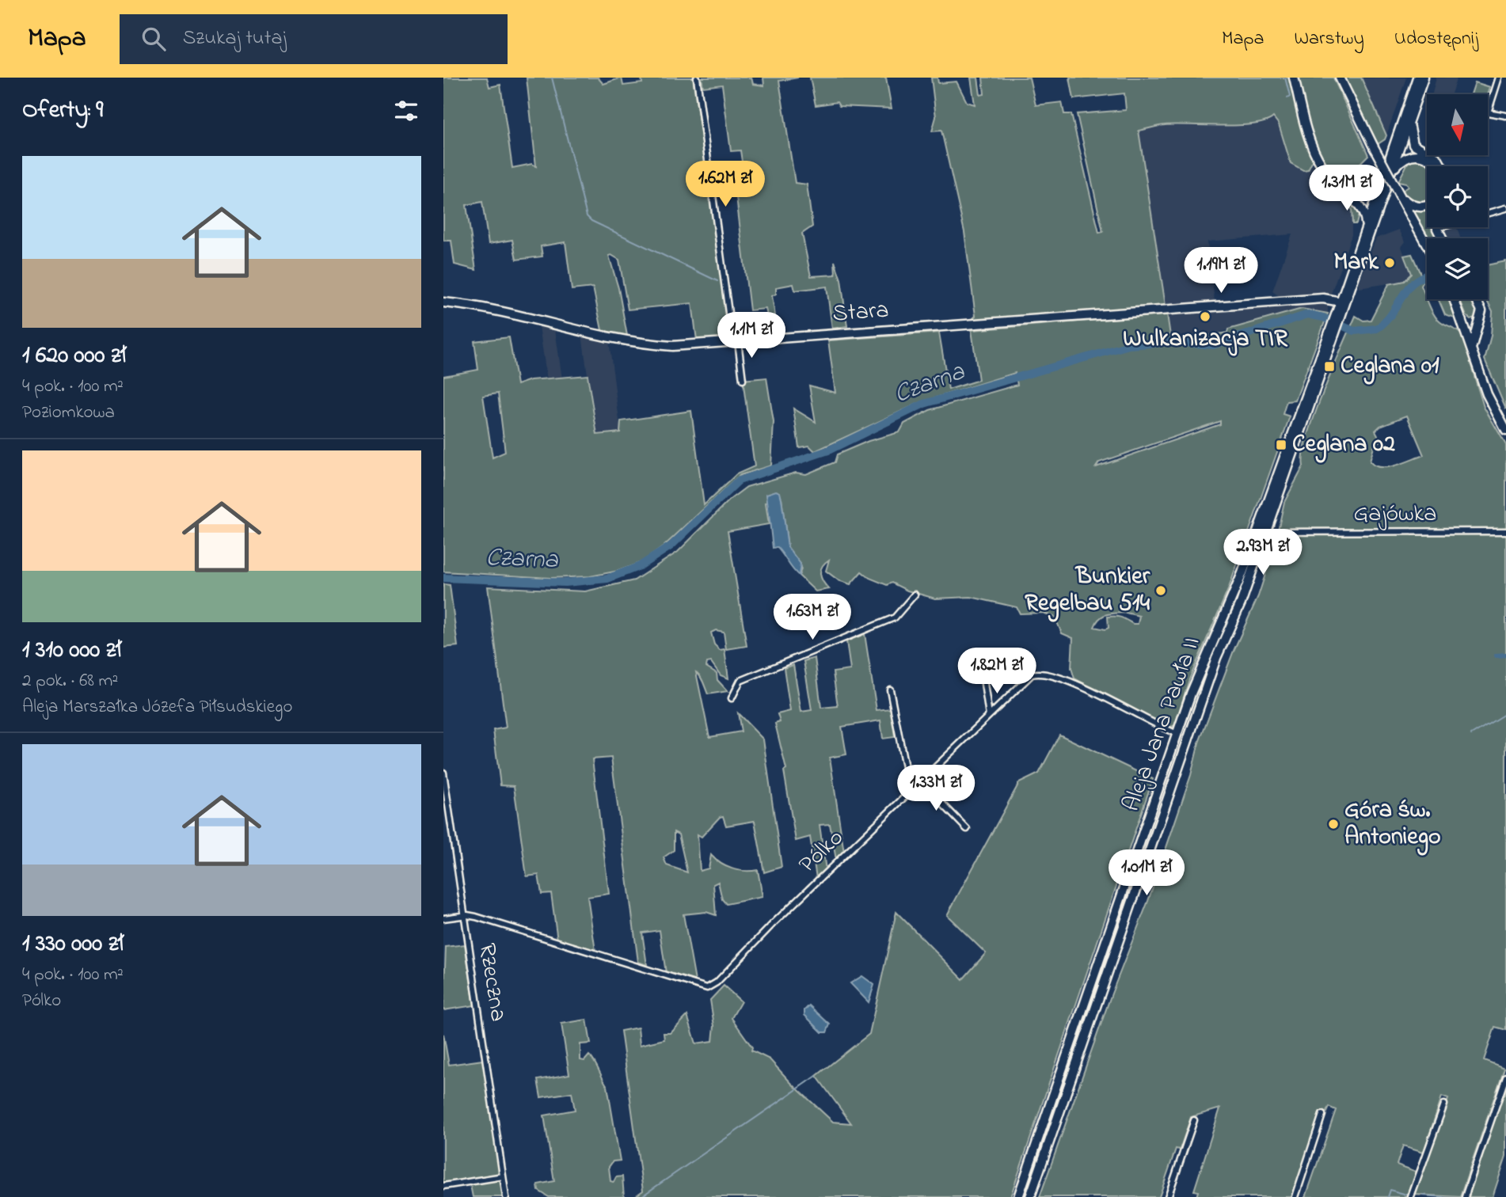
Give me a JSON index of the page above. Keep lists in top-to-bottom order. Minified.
{"streets":{"main road":["Stara","Aleja Jana Pawła II"],"street":["Gajówka","Pólko","Rzeczna"]},"crossings":[["Gajówka","Aleja Jana Pawła II"],["Aleja Jana Pawła II","Pólko"],["Pólko","Rzeczna"]],"water":["Czarna"],"places":{"other":["Mark","Wulkanizacja TIR","Bunkier Regelbau 514","Góra św. Antoniego"],"transit":["Ceglana 01","Ceglana 02"]},"north":"bottom","page":{"header":"Mapa","search":"Szukaj tutaj","nav":["Mapa","Warstwy","Udostępnij"],"heading":"Oferty: 9","list":[{"name":"1 620 000 zł","note":"4 pok. · 100 m² · Poziomkowa"},{"name":"1 310 000 zł","note":"2 pok. · 68 m² · Aleja Marszałka Józefa Piłsudskiego"},{"name":"1 330 000 zł","note":"4 pok. · 100 m² · Pólko"}],"price":["1.62M zł","1.31M zł","1.19M zł","1.1M zł","2.93M zł","1.63M zł","1.82M zł","1.33M zł","1.01M zł"]}}
